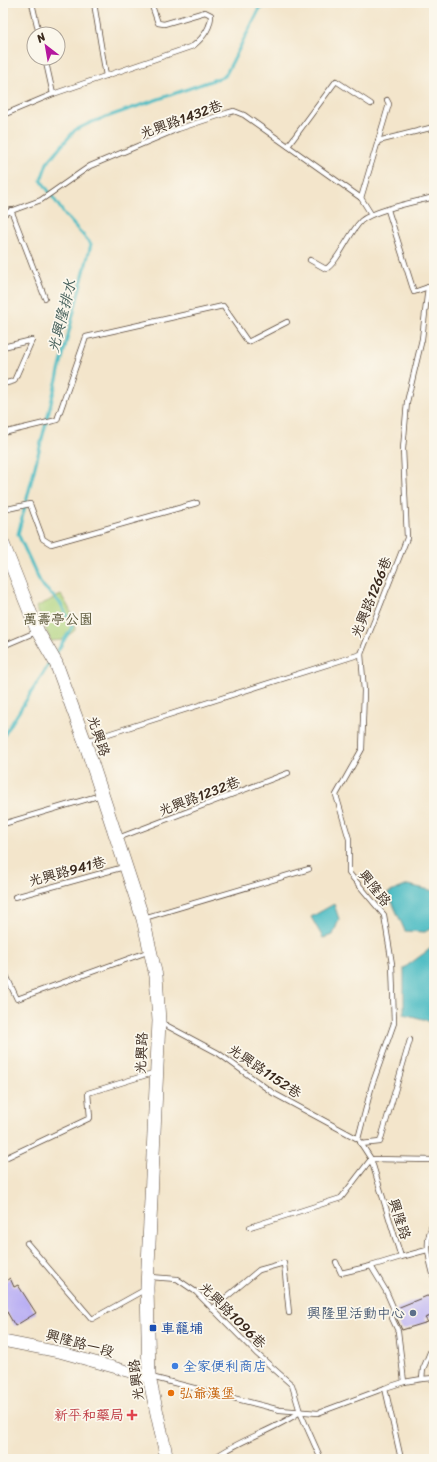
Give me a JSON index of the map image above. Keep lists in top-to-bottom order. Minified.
{"streets":{"main road":["光興路"],"street":["興隆路一段"],"lane":["光興路1432巷","光興路1266巷","光興路1232巷","光興路941巷","興隆路","光興路1152巷","光興路1096巷"]},"crossings":[["光興路1266巷","光興路"],["光興路1266巷","興隆路"],["光興路","光興路1232巷"],["光興路","光興路941巷"],["光興路","光興路1152巷"],["光興路","光興路1096巷"],["光興路","興隆路一段"],["興隆路","光興路1152巷"]],"water":["光興隆排水"],"parks":["萬壽亭公園"],"places":{"other":["興隆里活動中心","全家便利商店","弘爺漢堡"],"transit":["車籠埔"],"health":["新平和藥局"]},"north":"top left"}
